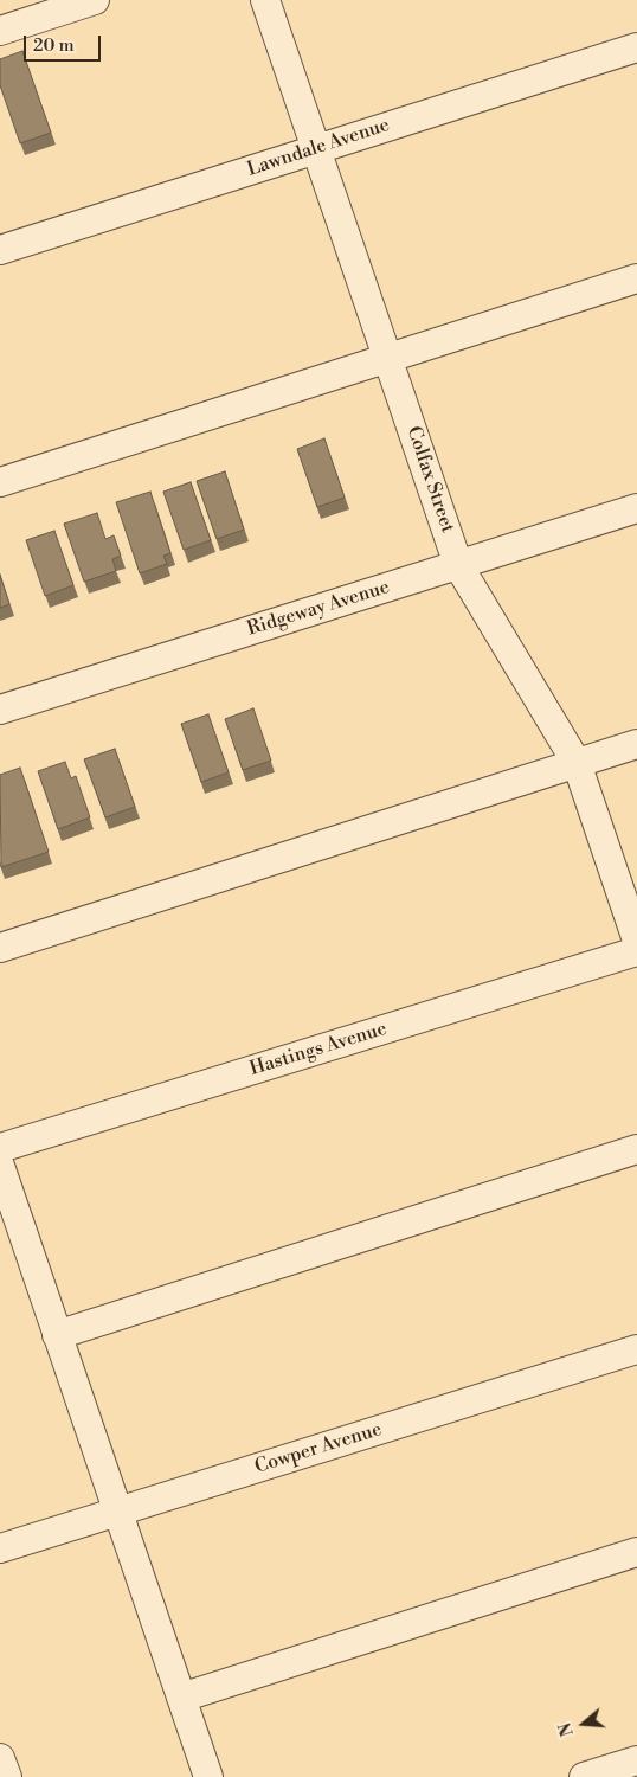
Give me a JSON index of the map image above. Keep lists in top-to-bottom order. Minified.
{"streets":{"street":["Lawndale Avenue","Colfax Street","Ridgeway Avenue","Hastings Avenue","Cowper Avenue"]},"crossings":[["Lawndale Avenue","Colfax Street"],["Colfax Street","Ridgeway Avenue"]],"scale_bar":"20 m","north":"left"}
